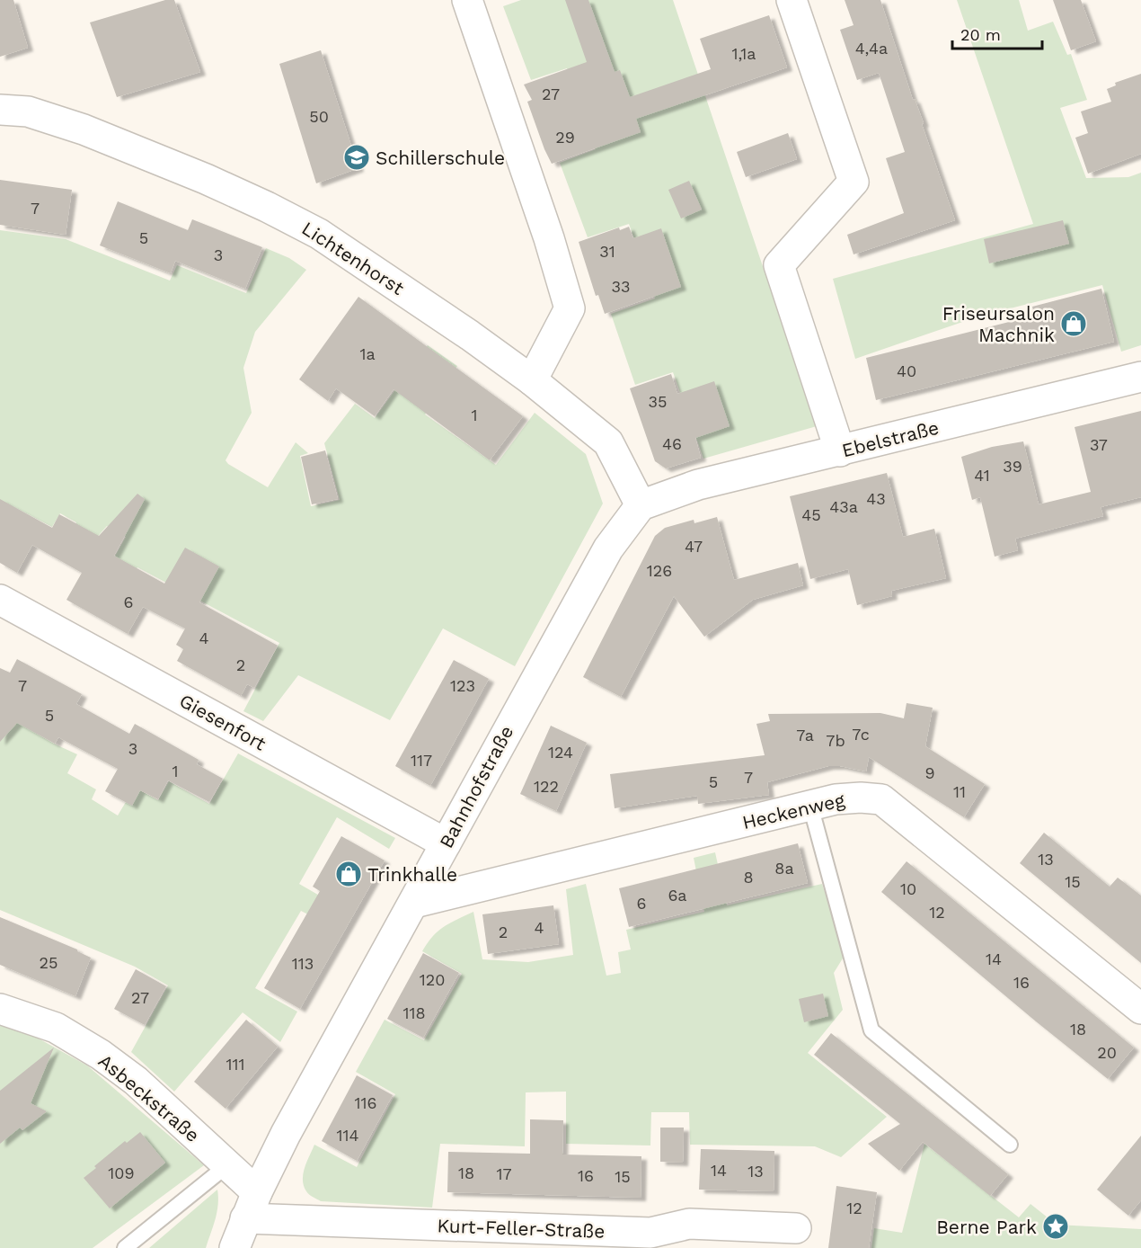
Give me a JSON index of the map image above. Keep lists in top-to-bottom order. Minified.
{"streets":{"street":["Lichtenhorst","Ebelstraße","Giesenfort","Bahnhofstraße","Heckenweg","Asbeckstraße","Kurt-Feller-Straße"]},"crossings":[["Lichtenhorst","Ebelstraße"],["Lichtenhorst","Bahnhofstraße"],["Ebelstraße","Bahnhofstraße"],["Giesenfort","Bahnhofstraße"],["Bahnhofstraße","Heckenweg"],["Bahnhofstraße","Asbeckstraße"],["Bahnhofstraße","Kurt-Feller-Straße"],["Asbeckstraße","Kurt-Feller-Straße"]],"places":{"school or university":["Schillerschule"],"shop":["Friseursalon Machnik","Trinkhalle"],"place":["Berne Park"]},"house_numbers":["4,4a","1,1a","27","50","29","7","5","31","3","33","1a","40","35","1","46","37","39","41","43","43a","45","47","126","6","4","2","7","123","5","7c","7a","7b","3","124","117","1","9","7","5","122","11","13","8a","8","15","10","6a","6","12","4","2","14","25","113","120","16","27","118","18","20","111","116","114","14","13","109","18","17","16","15","12"],"scale_bar":"20 m"}
